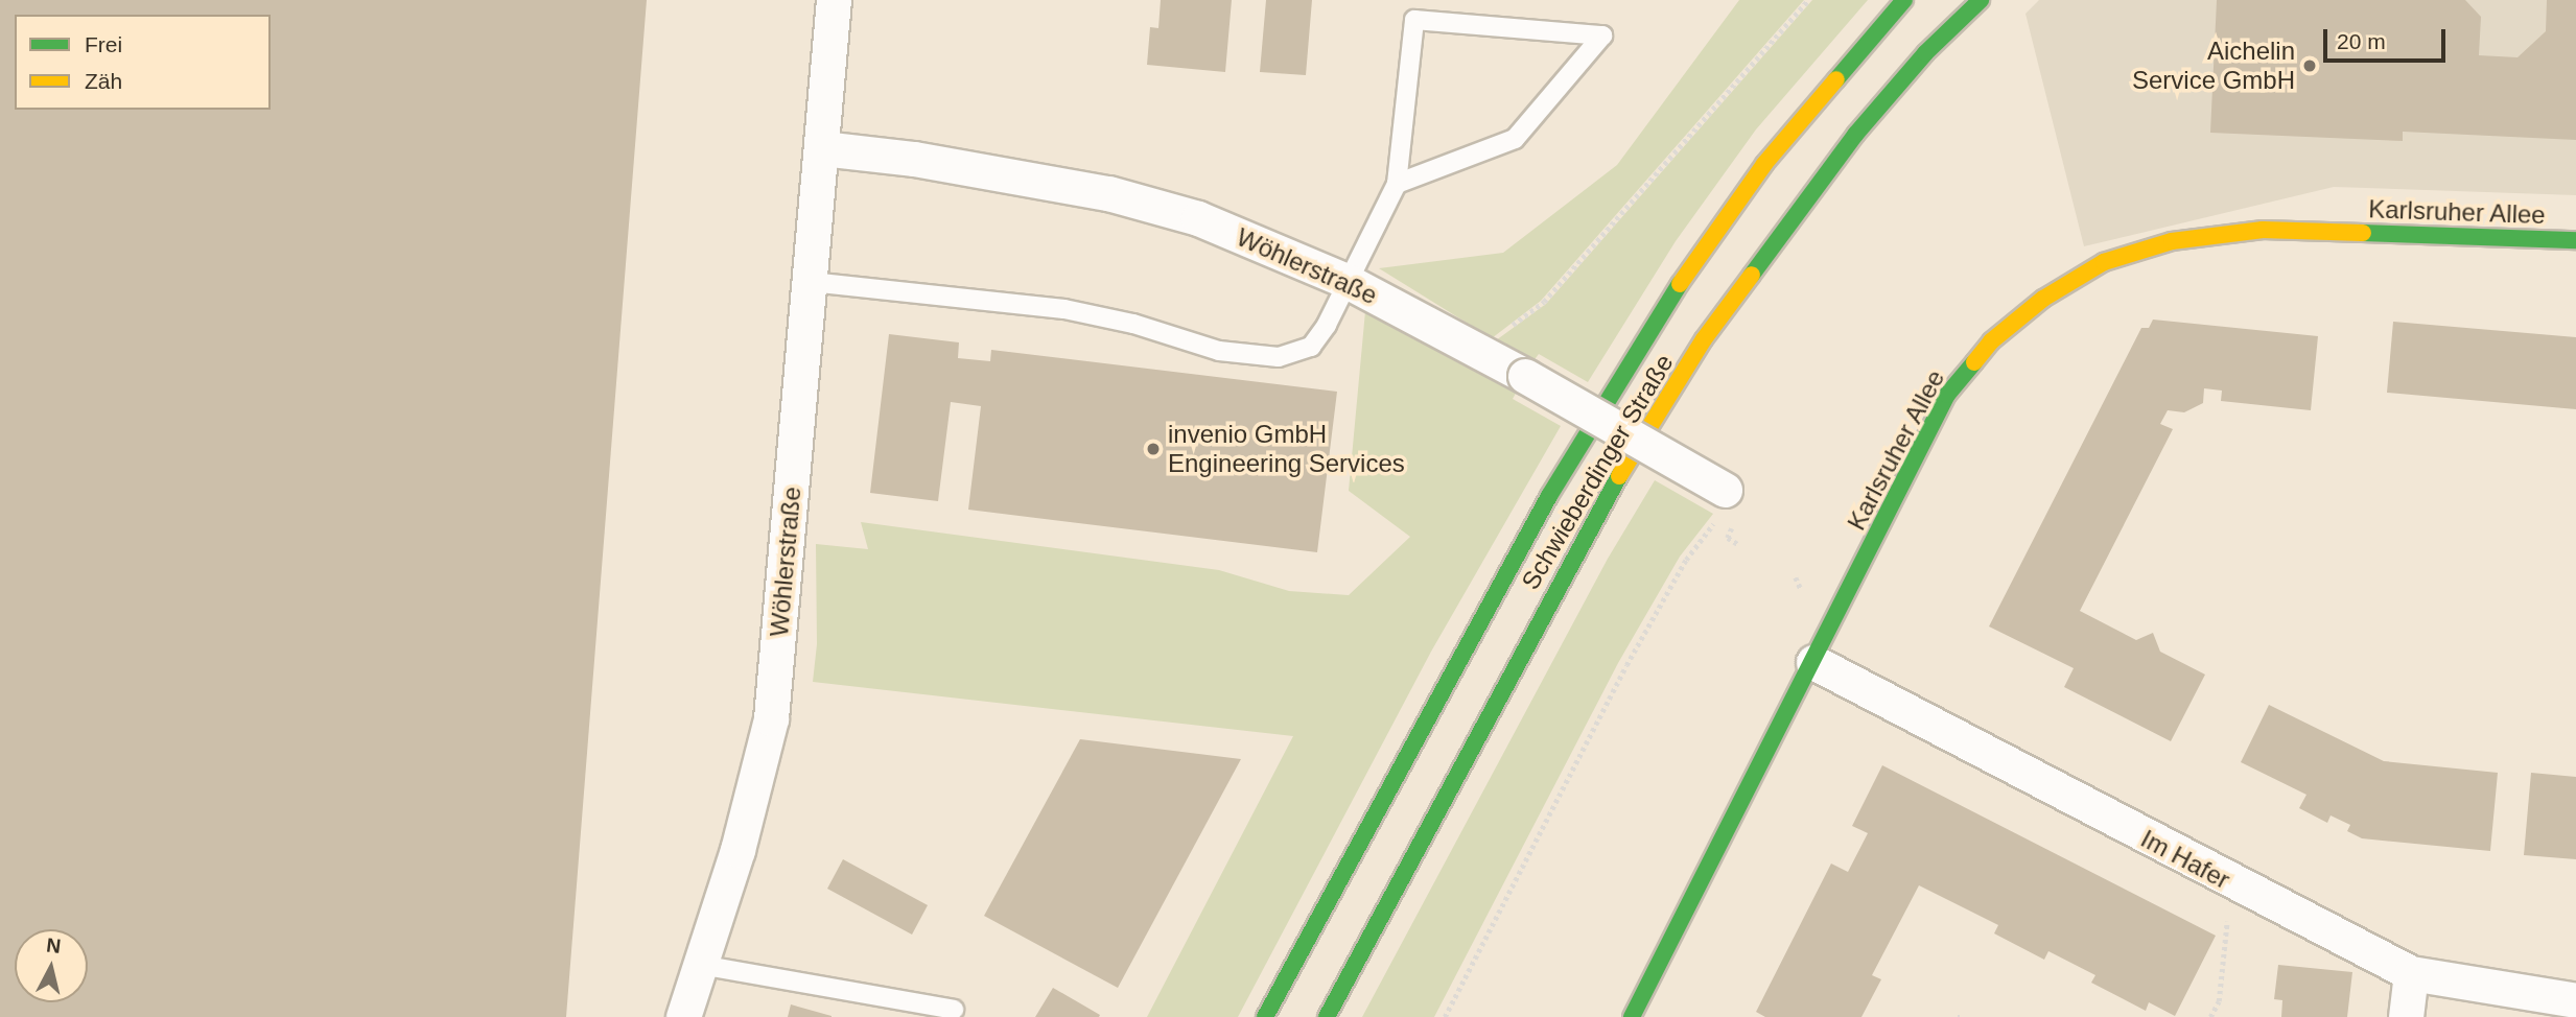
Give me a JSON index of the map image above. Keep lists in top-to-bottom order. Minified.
{"streets":{"main road":["Karlsruher Allee","Schwieberdinger Straße"],"street":["Wöhlerstraße","Im Hafer"]},"crossings":[["Karlsruher Allee","Im Hafer"]],"places":["Aichelin Service GmbH","invenio GmbH Engineering Services"],"legend":["Frei","Zäh"],"scale_bar":"20 m","north":"top"}
